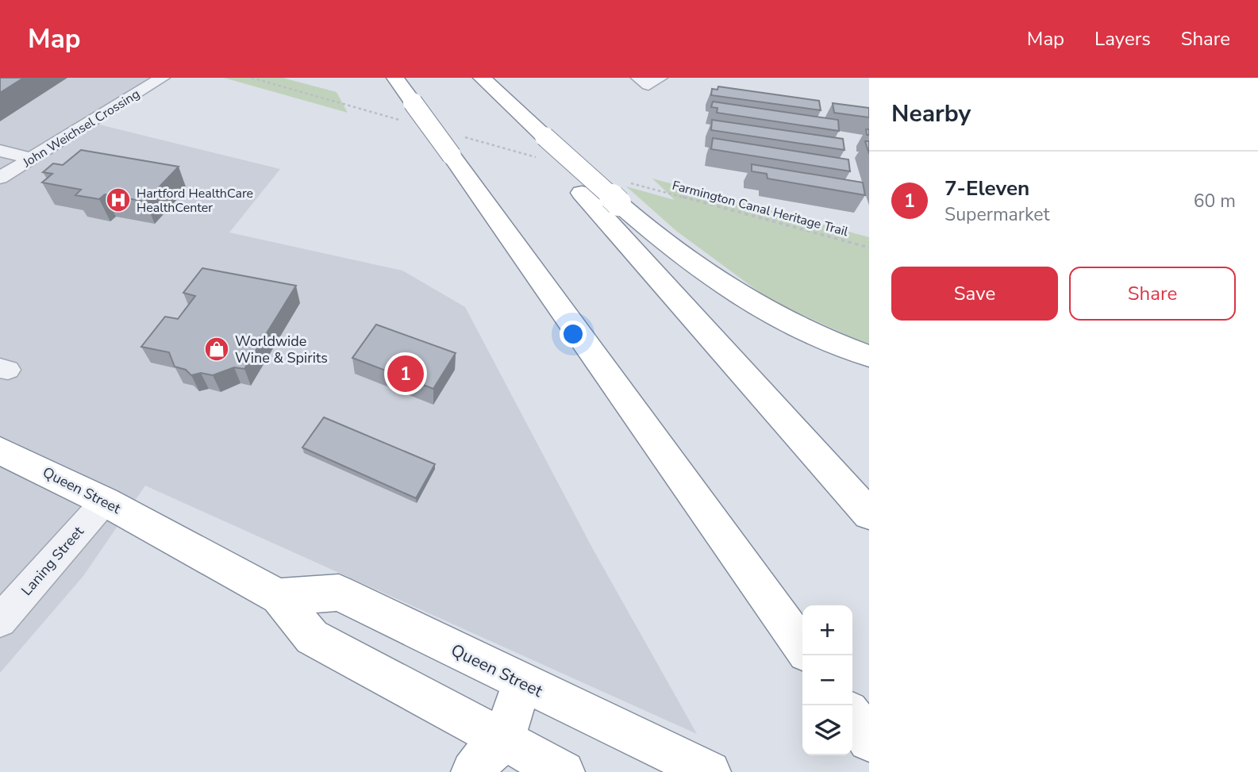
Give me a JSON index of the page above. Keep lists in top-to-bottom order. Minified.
{"streets":{"highway":["Queen Street"],"street":["John Weichsel Crossing","Laning Street"],"path":["Farmington Canal Heritage Trail"]},"crossings":[["Queen Street","Laning Street"]],"places":{"hospital":["Hartford HealthCare HealthCenter"],"shop":["Worldwide Wine & Spirits"]},"page":{"header":"Map","nav":["Map","Layers","Share"],"heading":"Nearby","list":[{"mark":"1","name":"7-Eleven","note":"Supermarket","value":"60 m"}],"buttons":["Save","Share"],"pins":"1","map_buttons":["+","−"]}}
